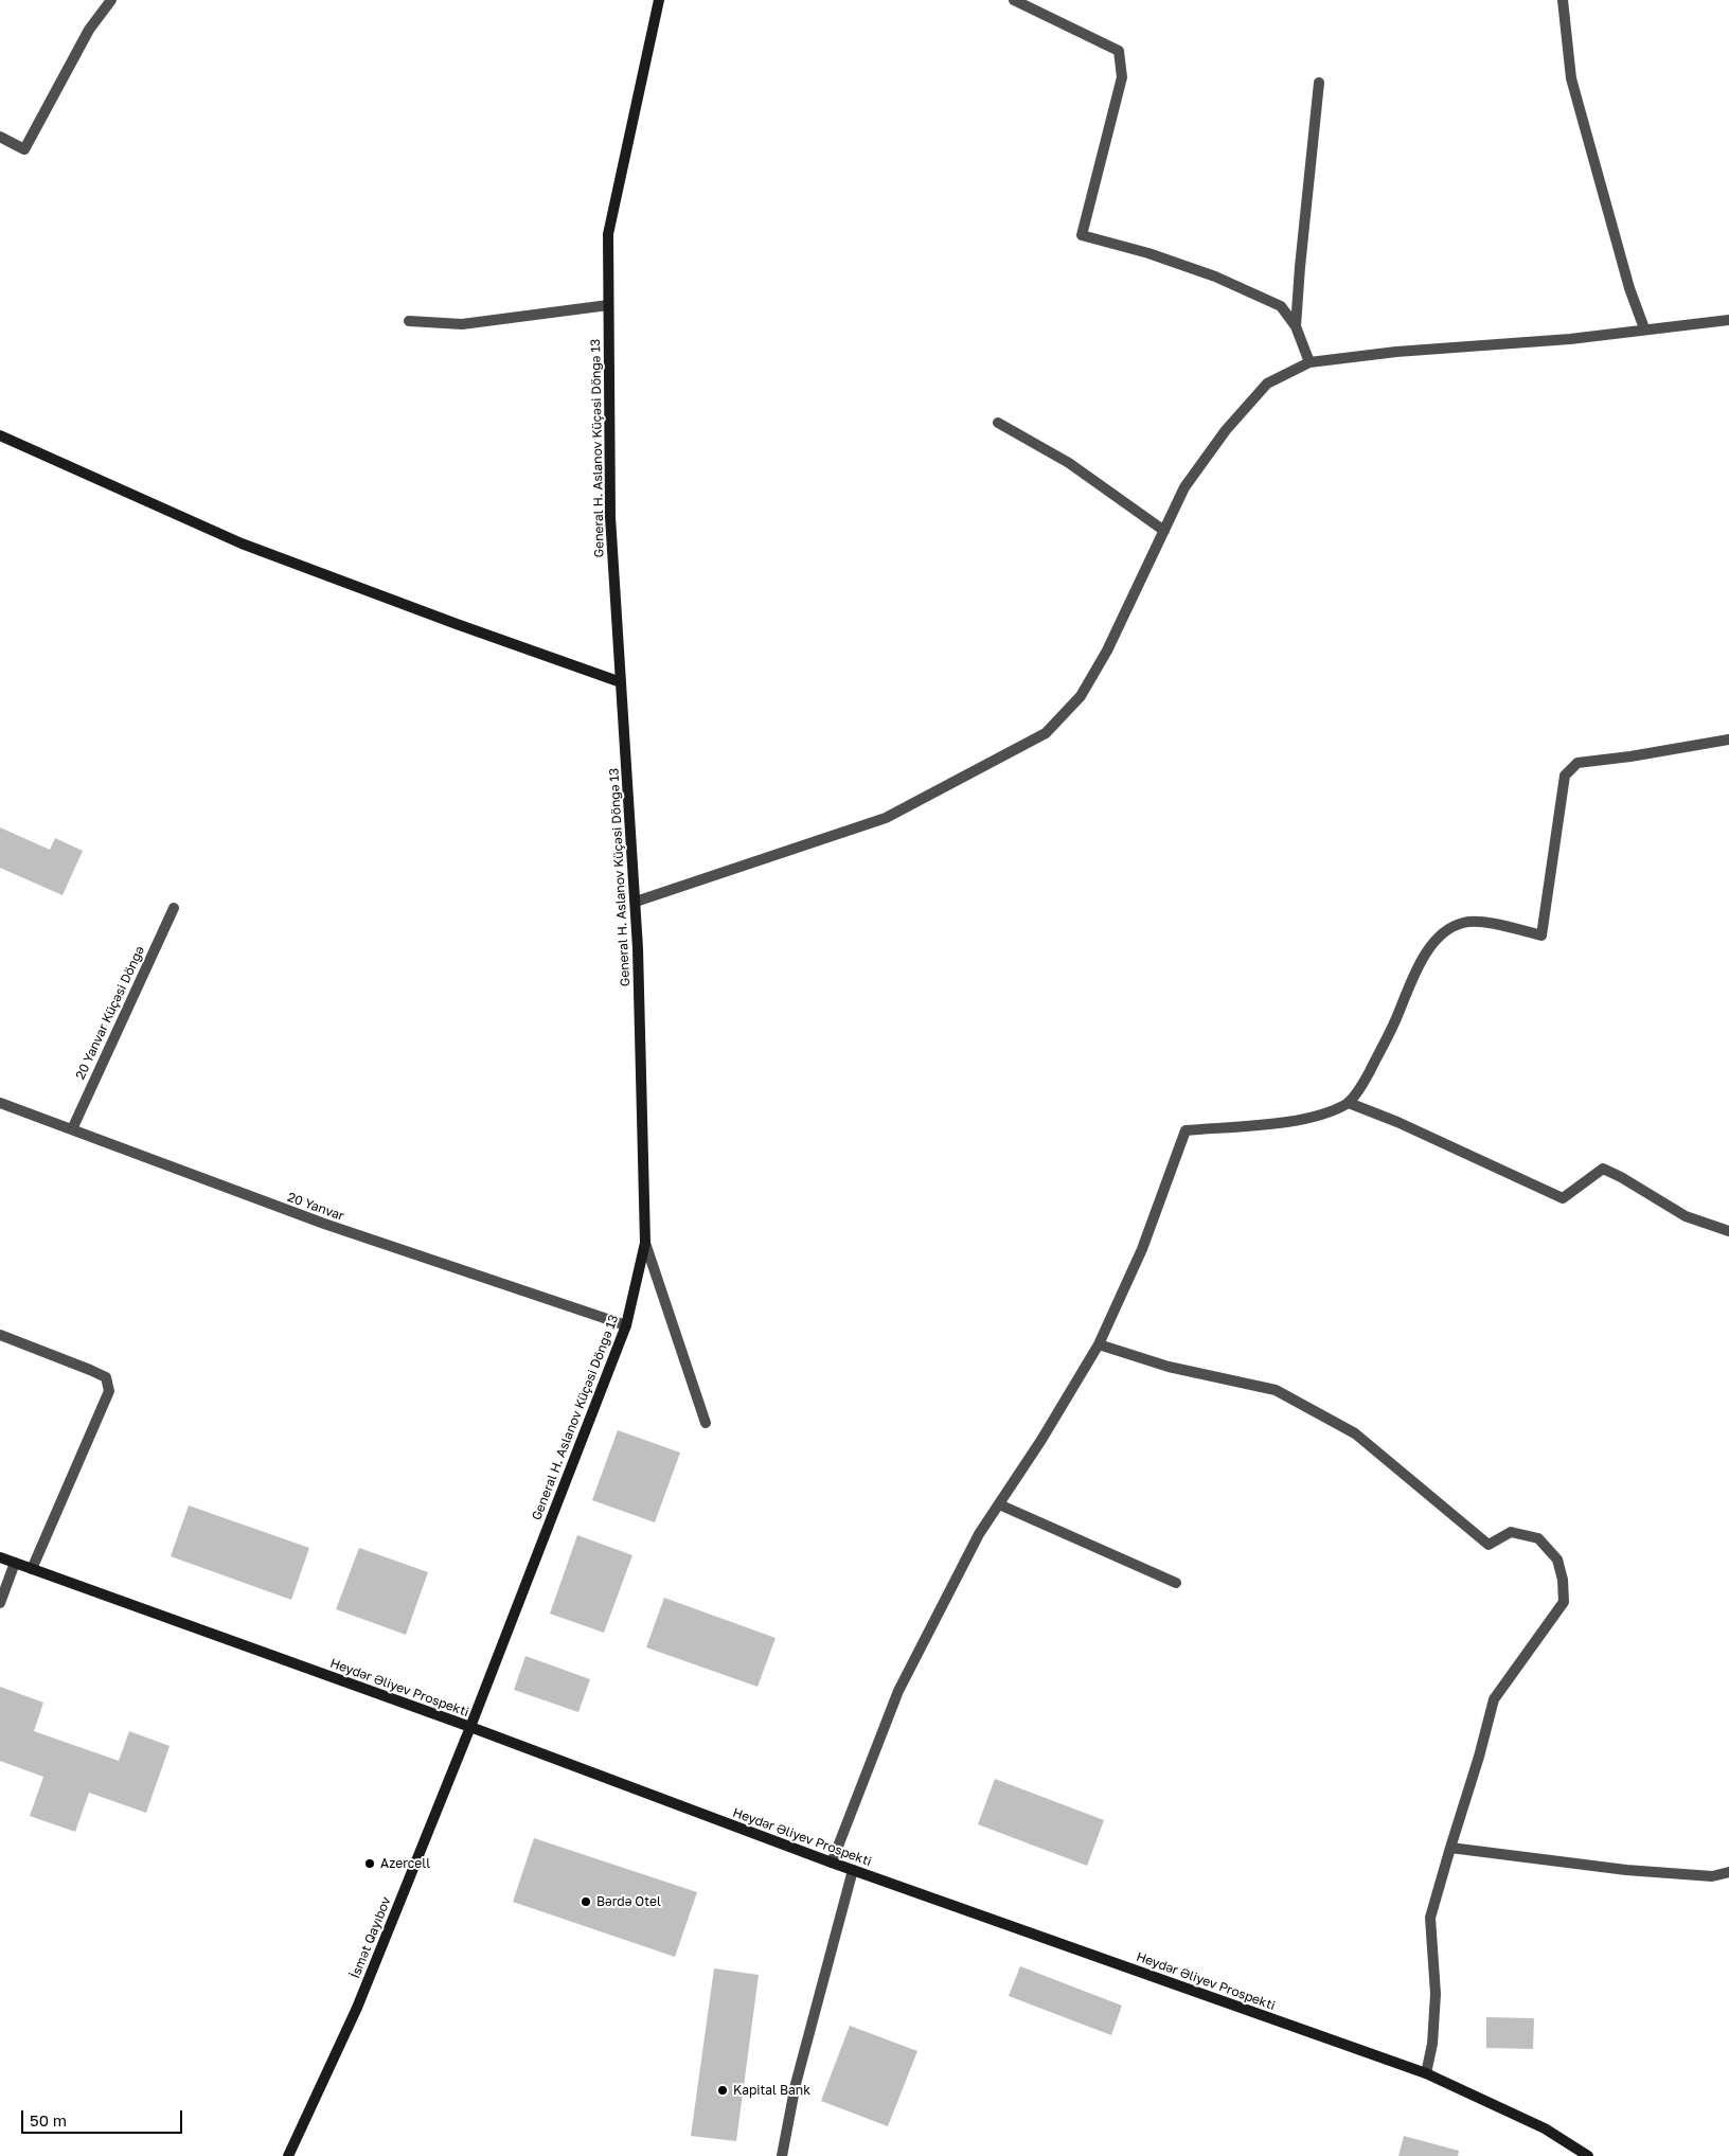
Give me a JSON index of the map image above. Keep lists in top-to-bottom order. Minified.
{"streets":{"main road":["General H. Aslanov Küçəsi Döngə 13","Heydər Əliyev Prospekti","İsmət Qayıbov"],"street":["20 Yanvar Küçəsi Döngə","20 Yanvar"]},"crossings":[["General H. Aslanov Küçəsi Döngə 13","20 Yanvar"],["General H. Aslanov Küçəsi Döngə 13","Heydər Əliyev Prospekti"],["General H. Aslanov Küçəsi Döngə 13","İsmət Qayıbov"],["20 Yanvar Küçəsi Döngə","20 Yanvar"],["Heydər Əliyev Prospekti","İsmət Qayıbov"]],"places":["Azercell","Bərdə Otel","Kapital Bank"],"scale_bar":"50 m"}
